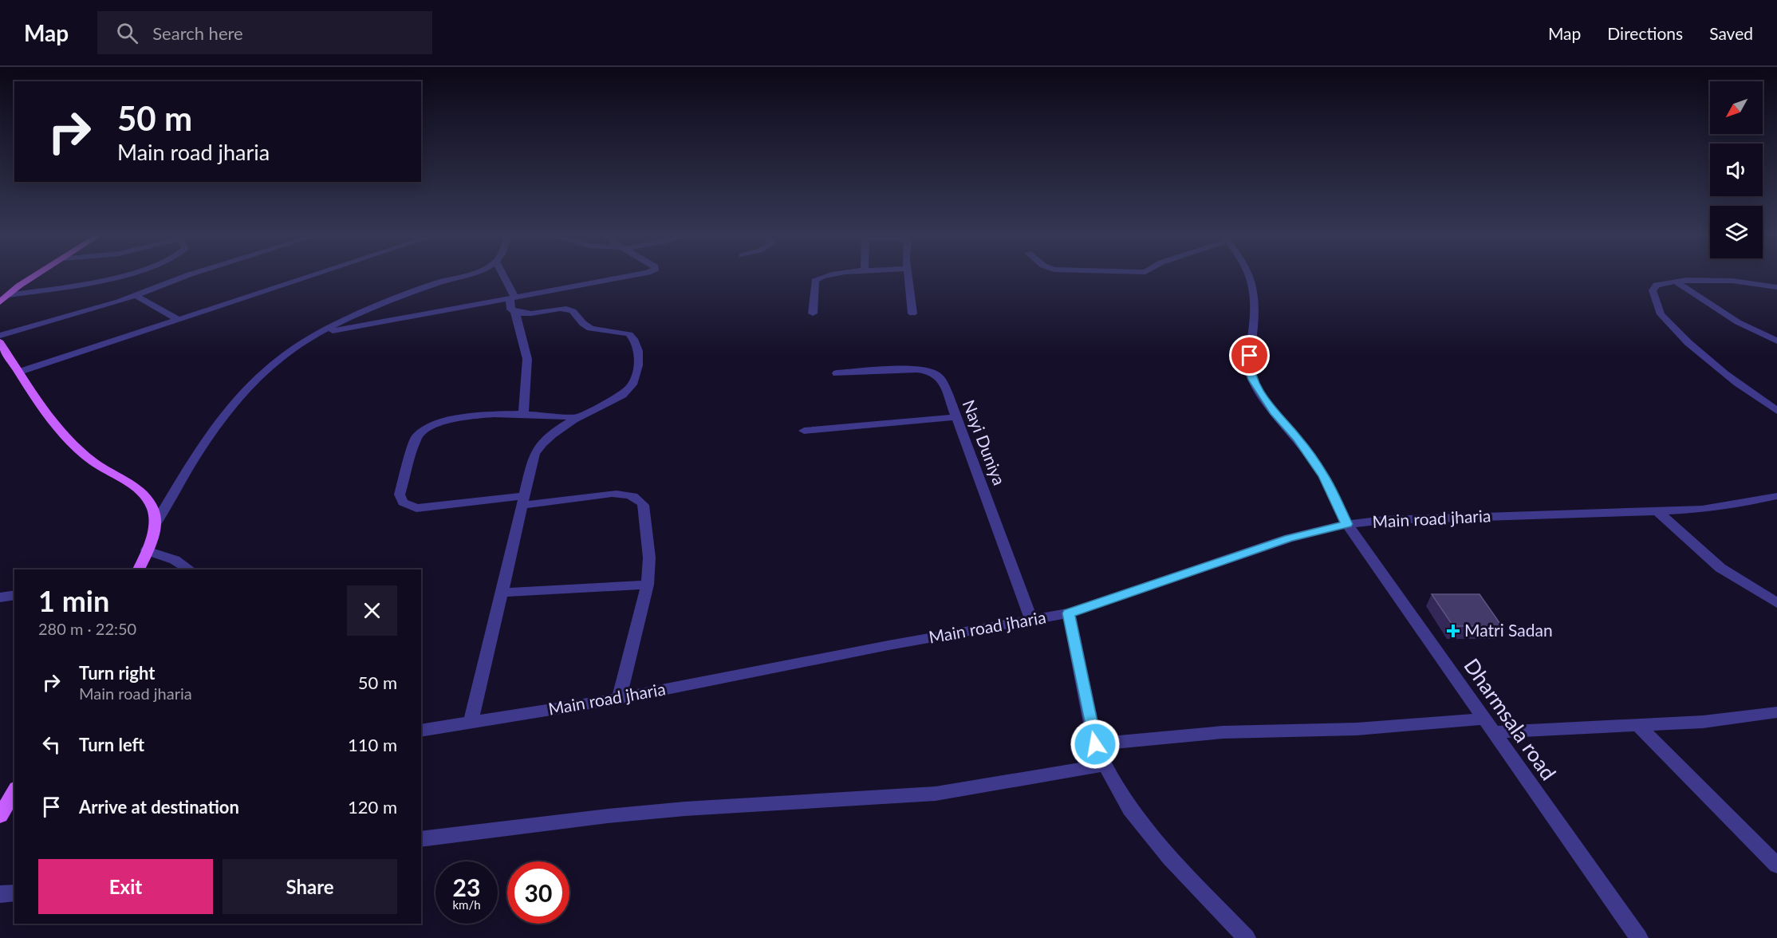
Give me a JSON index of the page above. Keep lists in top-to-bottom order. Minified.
{"streets":{"street":["Nayi Duniya","Main road jharia","Dharmsala road"]},"crossings":[["Nayi Duniya","Main road jharia"],["Main road jharia","Dharmsala road"]],"places":{"health":["Matri Sadan"]},"north":"bottom left","page":{"header":"Map","search":"Search here","nav":["Map","Directions","Saved"],"turn":["50 m","Main road jharia"],"heading":["1 min","280 m · 22:50"],"list":[{"name":"Turn right","note":"Main road jharia","value":"50 m"},{"name":"Turn left","value":"110 m"},{"name":"Arrive at destination","value":"120 m"}],"buttons":["Exit","Share"],"speed":"23 km/h","limit":"30"}}
